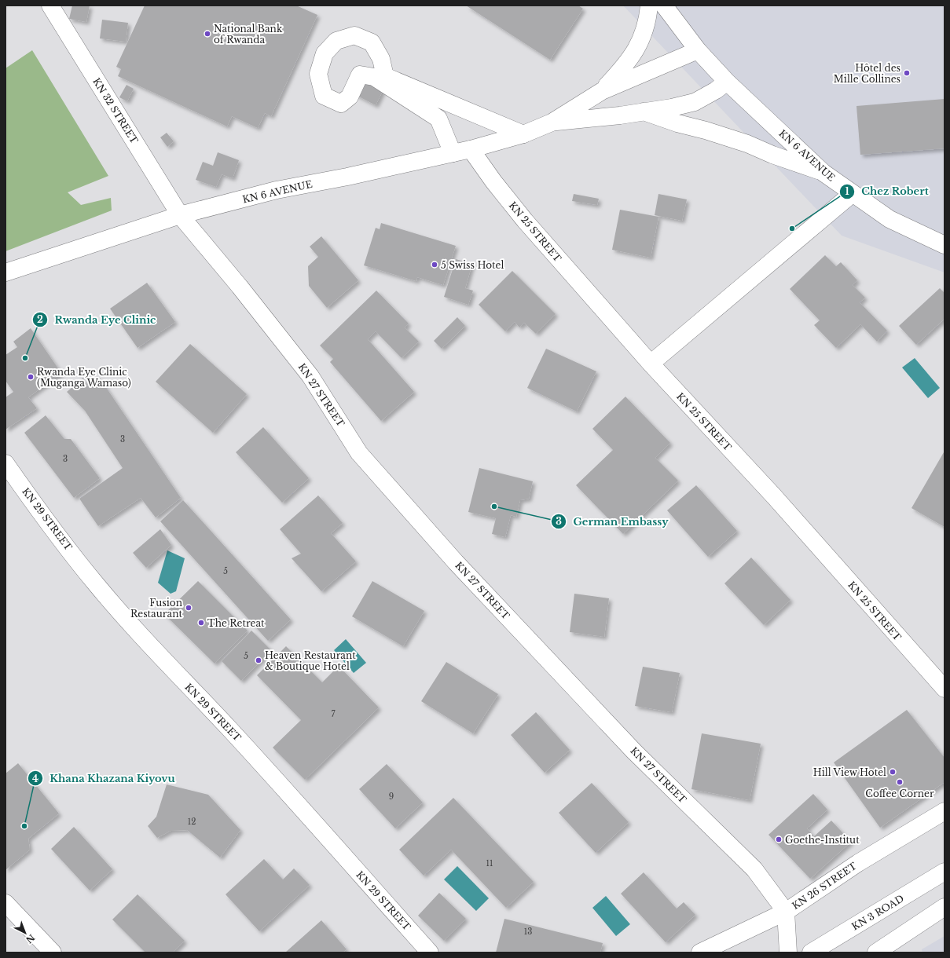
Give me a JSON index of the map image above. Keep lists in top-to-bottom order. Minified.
{"streets":{"main road":["KN 32 STREET","KN 6 AVENUE","KN 25 STREET","KN 27 STREET","KN 29 STREET","KN 26 STREET","KN 3 ROAD"]},"crossings":[["KN 32 STREET","KN 6 AVENUE"],["KN 32 STREET","KN 27 STREET"],["KN 6 AVENUE","KN 25 STREET"],["KN 6 AVENUE","KN 27 STREET"],["KN 27 STREET","KN 26 STREET"]],"places":["National Bank of Rwanda","Hôtel des Mille Collines","Chez Robert","5 Swiss Hotel","Rwanda Eye Clinic","Rwanda Eye Clinic (Muganga Wamaso)","German Embassy","Fusion Restaurant","The Retreat","Heaven Restaurant & Boutique Hotel","Hill View Hotel","Coffee Corner","Khana Khazana Kiyovu","Goethe-Institut"],"house_numbers":["3","3","5","5","7","9","12","11","13"],"north":"bottom right"}
